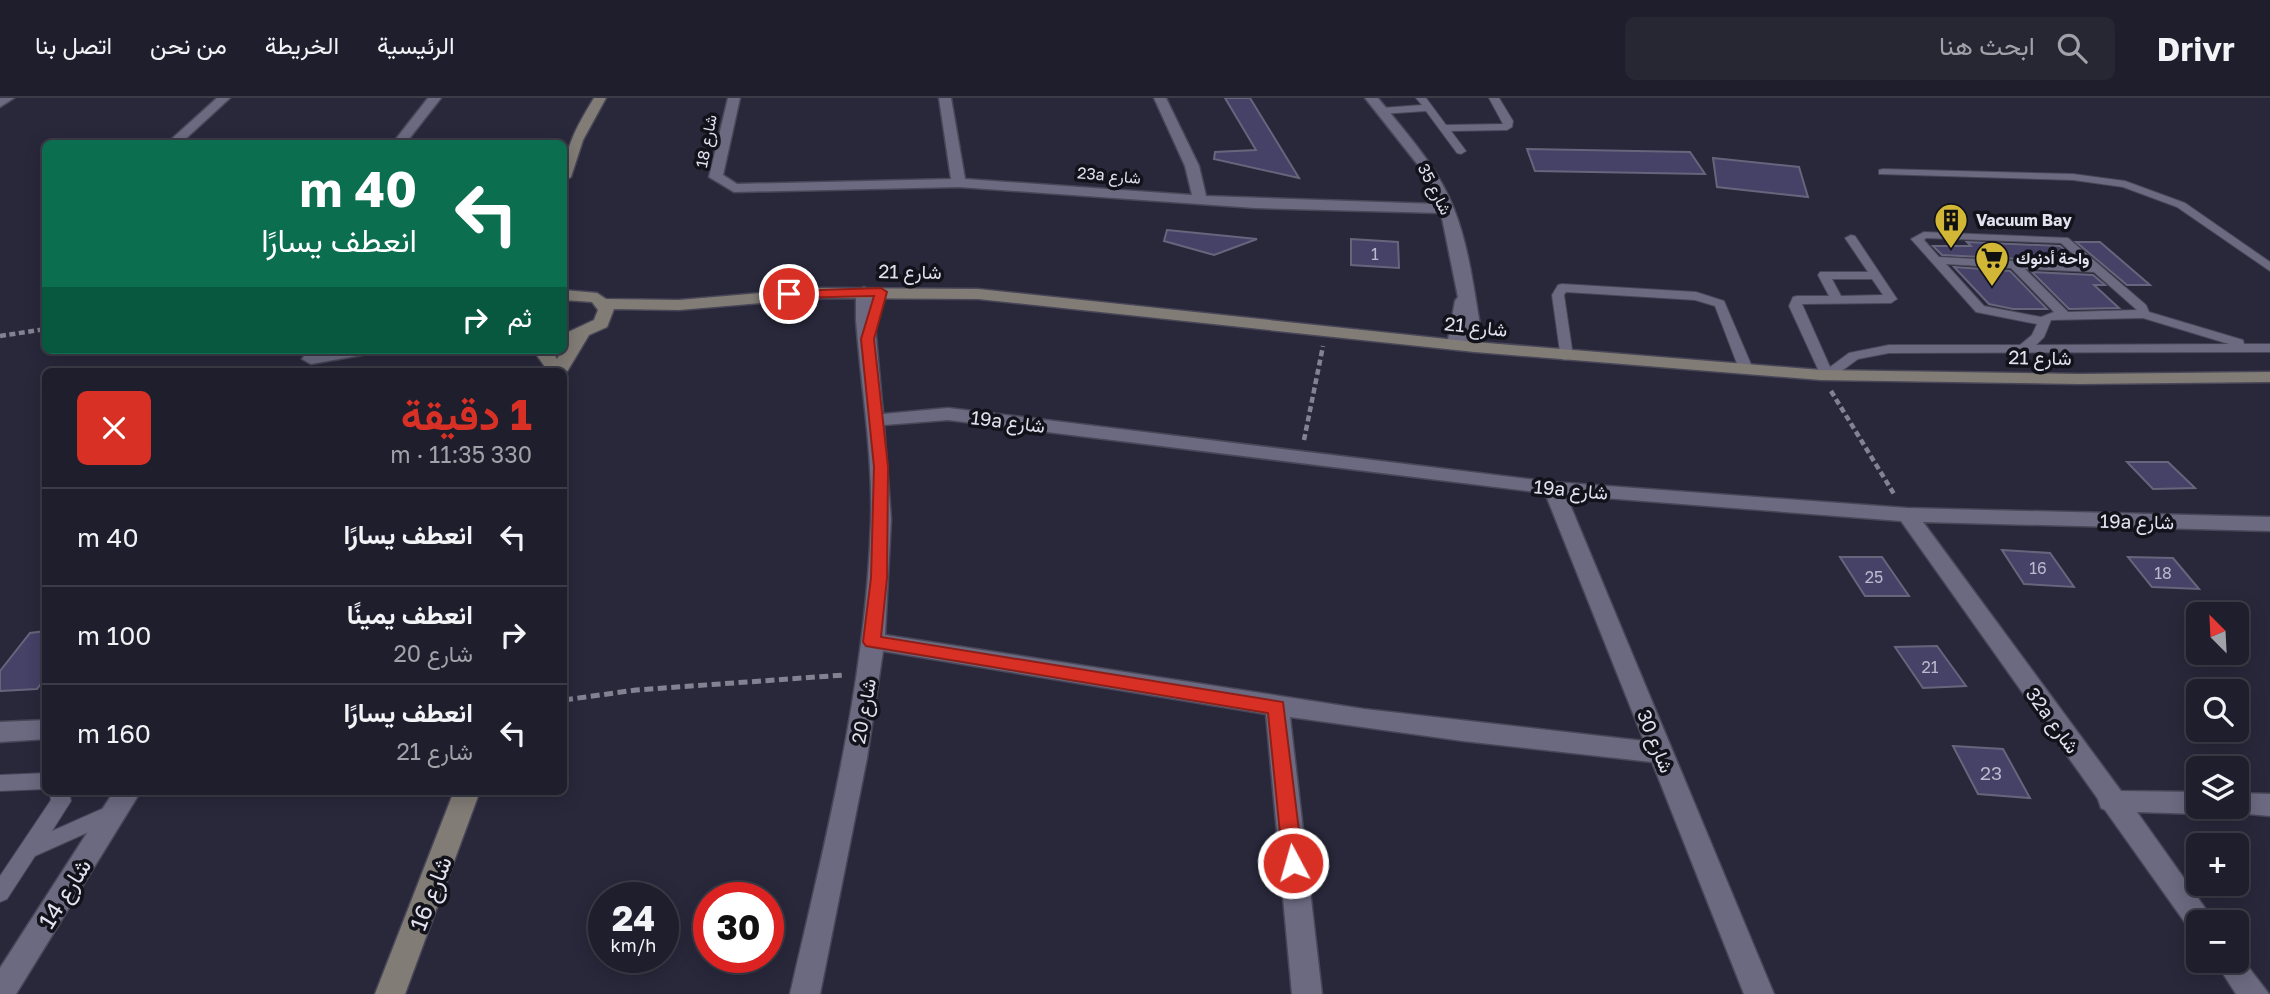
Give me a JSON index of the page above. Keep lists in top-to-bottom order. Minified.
{"streets":{"street":["شارع 18","23a شارع","شارع 35","شارع 21","19a شارع","شارع 20","32a شارع","شارع 30","شارع 14","شارع 16"]},"crossings":[["شارع 18","23a شارع"],["23a شارع","شارع 35"],["شارع 35","شارع 21"],["شارع 21","شارع 20"],["19a شارع","شارع 20"],["19a شارع","32a شارع"],["19a شارع","شارع 30"]],"places":{"building":["Vacuum Bay"],"supermarket":["واحة أدنوك"]},"house_numbers":["1","16","18","25","21","23"],"north":"top left","page":{"header":"Drivr","search":"ابحث هنا","nav":["الرئيسية","الخريطة","من نحن","اتصل بنا"],"turn":["40 m","انعطف يسارًا"],"then":"ثم","heading":["1 دقيقة","330 m · 11:35"],"list":[{"name":"انعطف يسارًا","value":"40 m"},{"name":"انعطف يمينًا","note":"شارع 20","value":"100 m"},{"name":"انعطف يسارًا","note":"شارع 21","value":"160 m"}],"map_buttons":["+","−"],"speed":"24 km/h","limit":"30"}}
